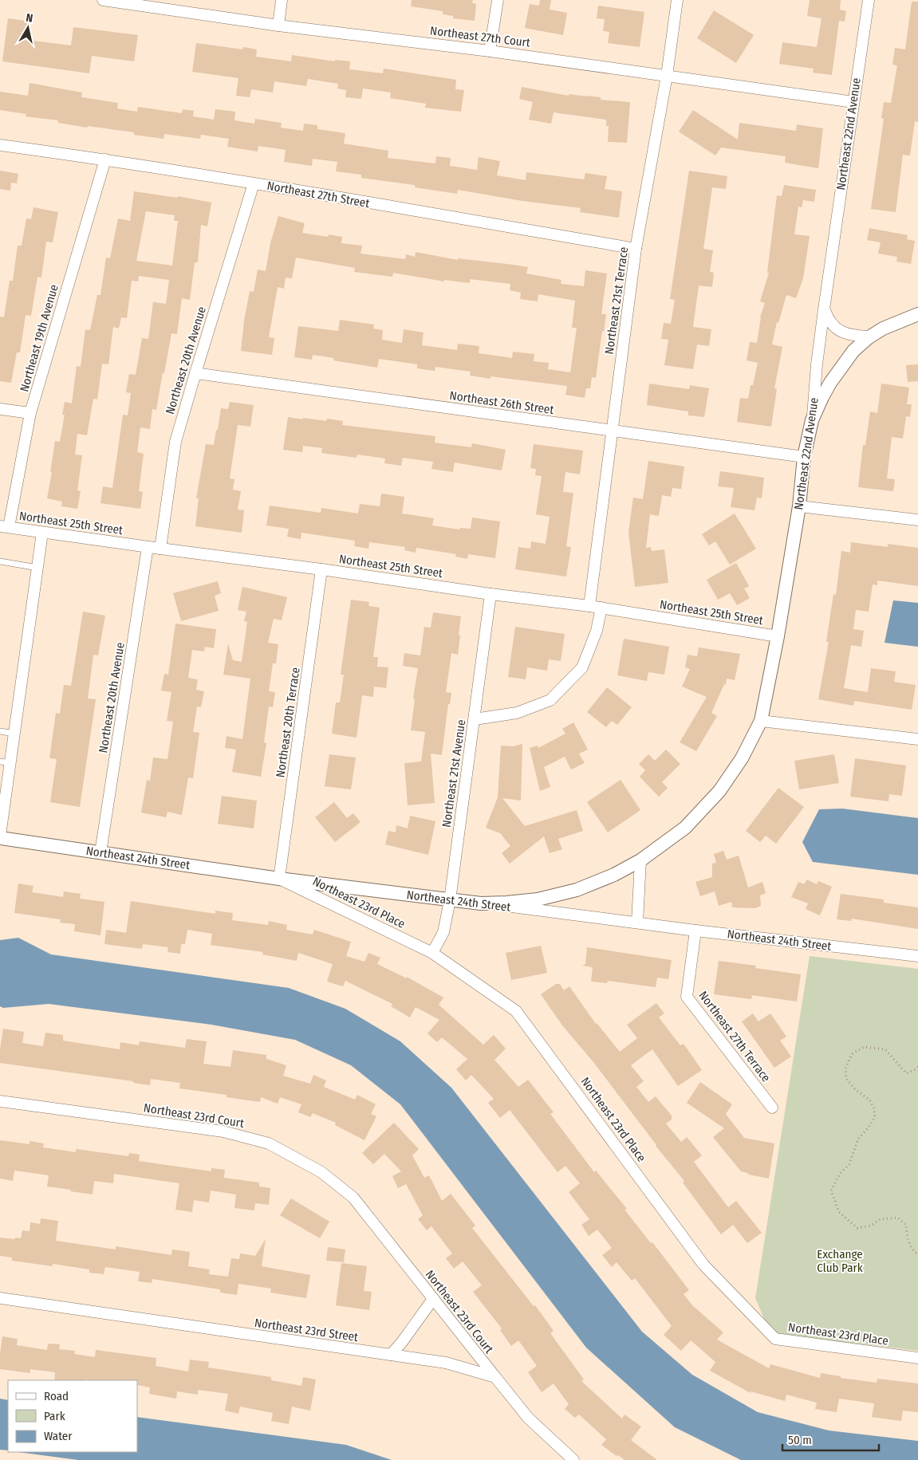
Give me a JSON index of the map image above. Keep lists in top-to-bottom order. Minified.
{"streets":{"street":["Northeast 27th Court","Northeast 22nd Avenue","Northeast 27th Street","Northeast 21st Terrace","Northeast 19th Avenue","Northeast 20th Avenue","Northeast 26th Street","Northeast 25th Street","Northeast 20th Terrace","Northeast 21st Avenue","Northeast 24th Street","Northeast 23rd Place","Northeast 27th Terrace","Northeast 23rd Court","Northeast 23rd Street"]},"crossings":[["Northeast 27th Court","Northeast 22nd Avenue"],["Northeast 27th Court","Northeast 21st Terrace"],["Northeast 22nd Avenue","Northeast 26th Street"],["Northeast 22nd Avenue","Northeast 25th Street"],["Northeast 22nd Avenue","Northeast 24th Street"],["Northeast 27th Street","Northeast 21st Terrace"],["Northeast 27th Street","Northeast 19th Avenue"],["Northeast 27th Street","Northeast 20th Avenue"],["Northeast 21st Terrace","Northeast 26th Street"],["Northeast 21st Terrace","Northeast 25th Street"],["Northeast 19th Avenue","Northeast 25th Street"],["Northeast 20th Avenue","Northeast 26th Street"],["Northeast 20th Avenue","Northeast 25th Street"],["Northeast 20th Avenue","Northeast 24th Street"],["Northeast 25th Street","Northeast 20th Terrace"],["Northeast 25th Street","Northeast 21st Avenue"],["Northeast 20th Terrace","Northeast 24th Street"],["Northeast 20th Terrace","Northeast 23rd Place"],["Northeast 21st Avenue","Northeast 24th Street"],["Northeast 21st Avenue","Northeast 23rd Place"],["Northeast 24th Street","Northeast 23rd Place"],["Northeast 24th Street","Northeast 27th Terrace"],["Northeast 23rd Court","Northeast 23rd Street"]],"parks":["Exchange Club Park"],"legend":["Road","Park","Water"],"scale_bar":"50 m","north":"top"}
